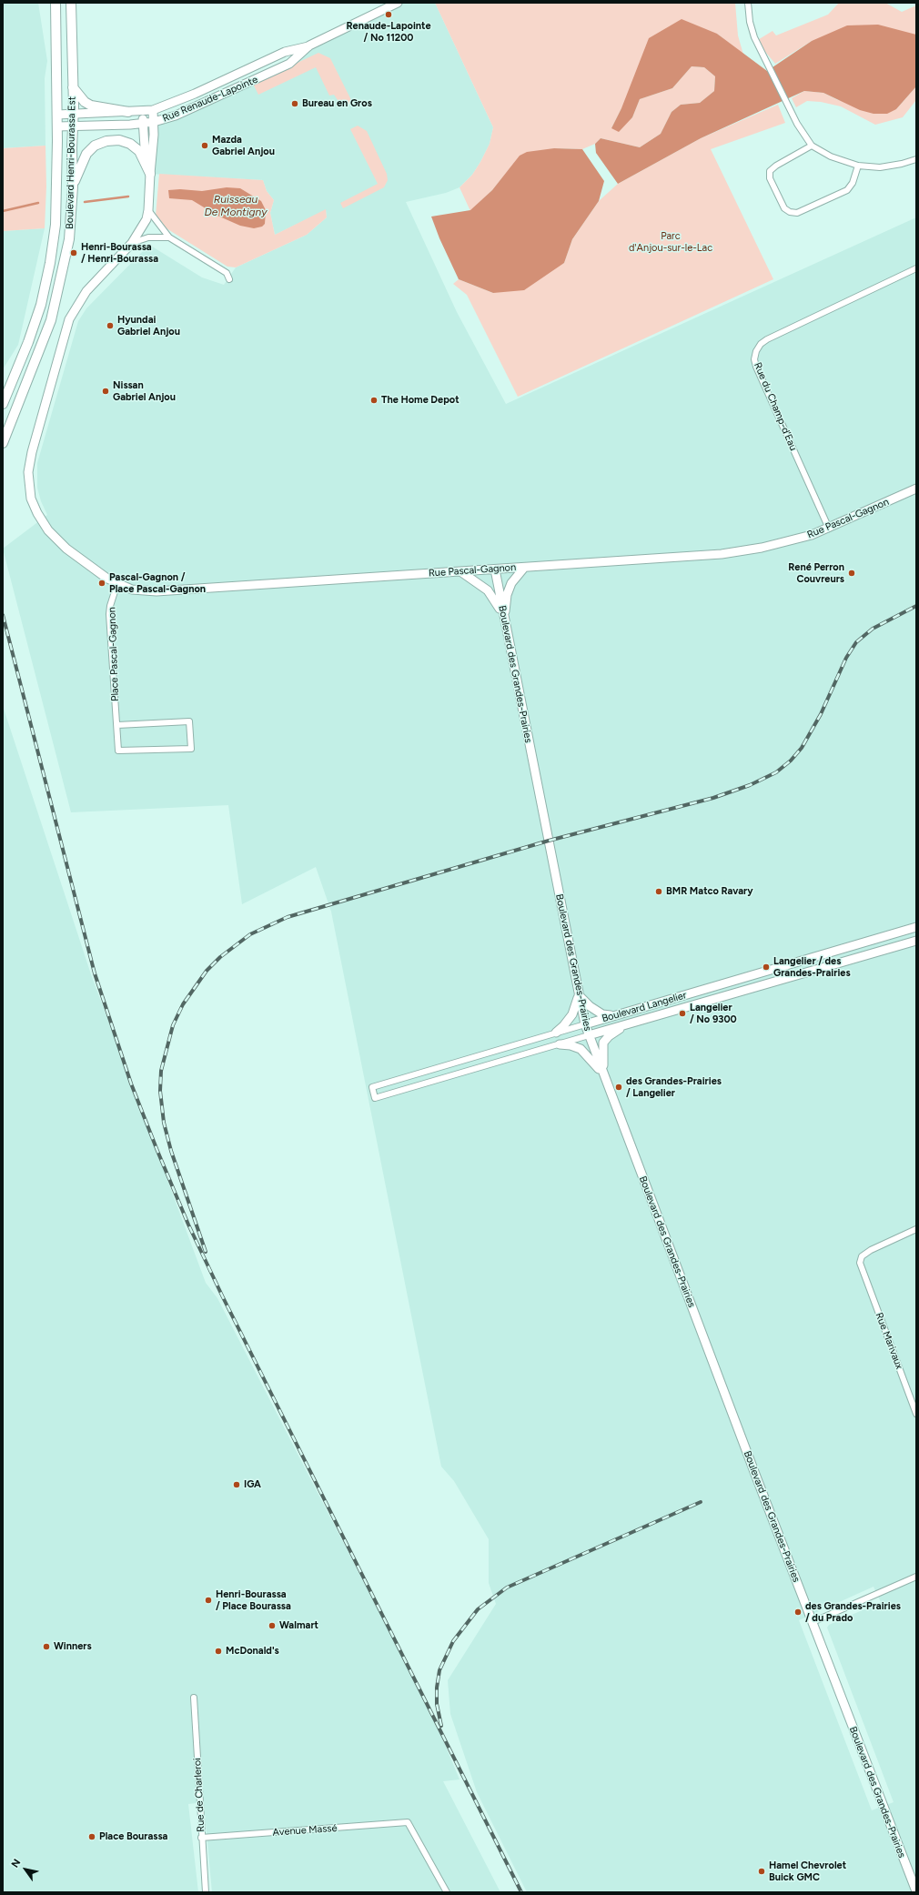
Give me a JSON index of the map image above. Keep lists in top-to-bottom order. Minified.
{"streets":{"main road":["Rue Renaude-Lapointe","Boulevard Henri-Bourassa Est","Rue Pascal-Gagnon","Boulevard des Grandes-Prairies","Boulevard Langelier"],"street":["Rue du Champ-d'Eau","Place Pascal-Gagnon","Rue Marivaux","Rue de Charleroi","Avenue Massé"]},"crossings":[["Rue Renaude-Lapointe","Boulevard Henri-Bourassa Est"],["Rue du Champ-d'Eau","Rue Pascal-Gagnon"],["Rue Pascal-Gagnon","Place Pascal-Gagnon"],["Rue Pascal-Gagnon","Boulevard des Grandes-Prairies"],["Boulevard des Grandes-Prairies","Boulevard Langelier"],["Rue de Charleroi","Avenue Massé"]],"water":["Ruisseau De Montigny"],"parks":["Parc d'Anjou-sur-le-Lac"],"places":["Renaude-Lapointe / No 11200","Bureau en Gros","Mazda Gabriel Anjou","Henri-Bourassa / Henri-Bourassa","Hyundai Gabriel Anjou","Nissan Gabriel Anjou","The Home Depot","René Perron Couvreurs","Pascal-Gagnon / Place Pascal-Gagnon","BMR Matco Ravary","Langelier / des Grandes-Prairies","Langelier / No 9300","des Grandes-Prairies / Langelier","IGA","Henri-Bourassa / Place Bourassa","des Grandes-Prairies / du Prado","Walmart","Winners","McDonald's","Place Bourassa","Hamel Chevrolet Buick GMC"],"north":"top left"}
